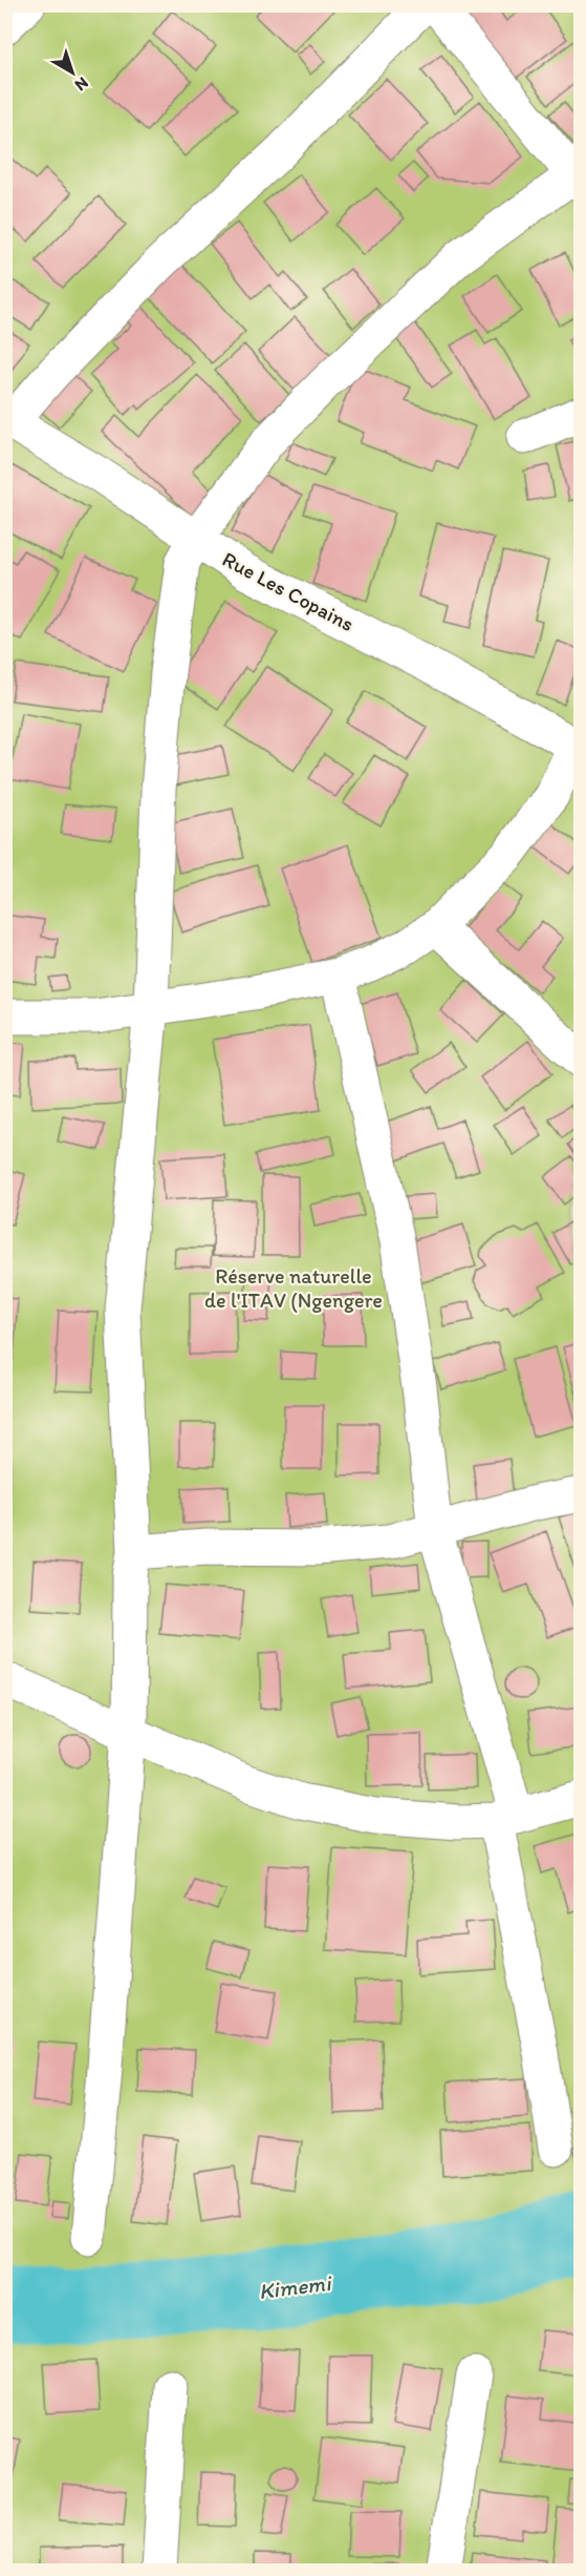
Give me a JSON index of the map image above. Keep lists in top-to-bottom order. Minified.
{"streets":{"street":["Rue Les Copains"]},"water":["Kimemi"],"parks":["Réserve naturelle de l'ITAV (Ngengere"],"north":"bottom right"}
